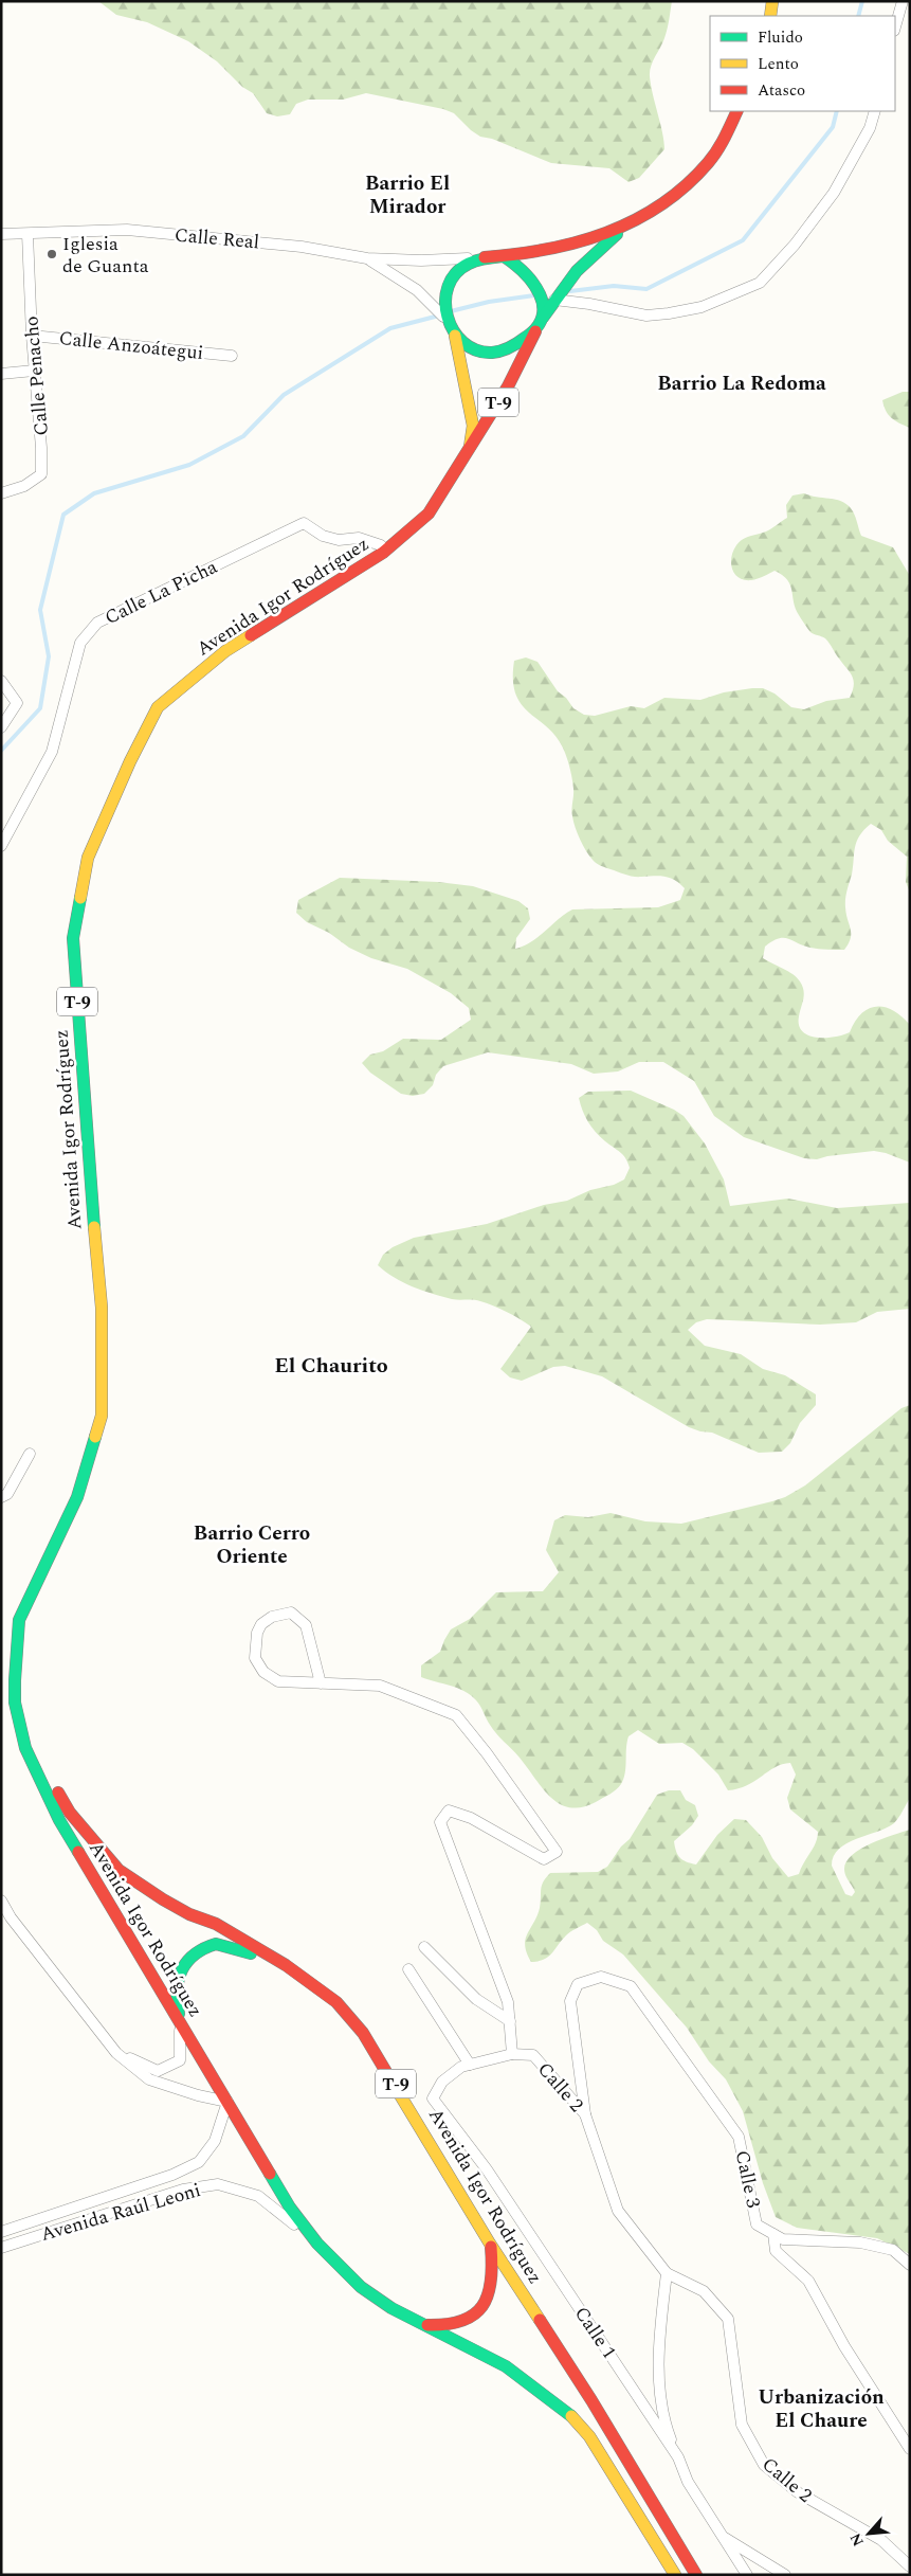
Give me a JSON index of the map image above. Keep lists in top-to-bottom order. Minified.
{"streets":{"highway":["T-9","Avenida Igor Rodríguez"],"street":["Calle Real","Calle Anzoátegui","Calle Penacho","Calle La Picha","Calle 2","Calle 3","Avenida Raúl Leoni","Calle 1"]},"crossings":[["Calle Real","Calle Penacho"],["Calle Anzoátegui","Calle Penacho"],["T-9","Avenida Igor Rodríguez"],["Calle La Picha","Avenida Igor Rodríguez"],["Avenida Igor Rodríguez","Avenida Raúl Leoni"],["Calle 2","Calle 3"]],"districts":["Barrio El Mirador","Barrio La Redoma","El Chaurito","Barrio Cerro Oriente","Urbanización El Chaure"],"places":["Iglesia de Guanta"],"legend":["Fluido","Lento","Atasco"],"north":"bottom left"}
